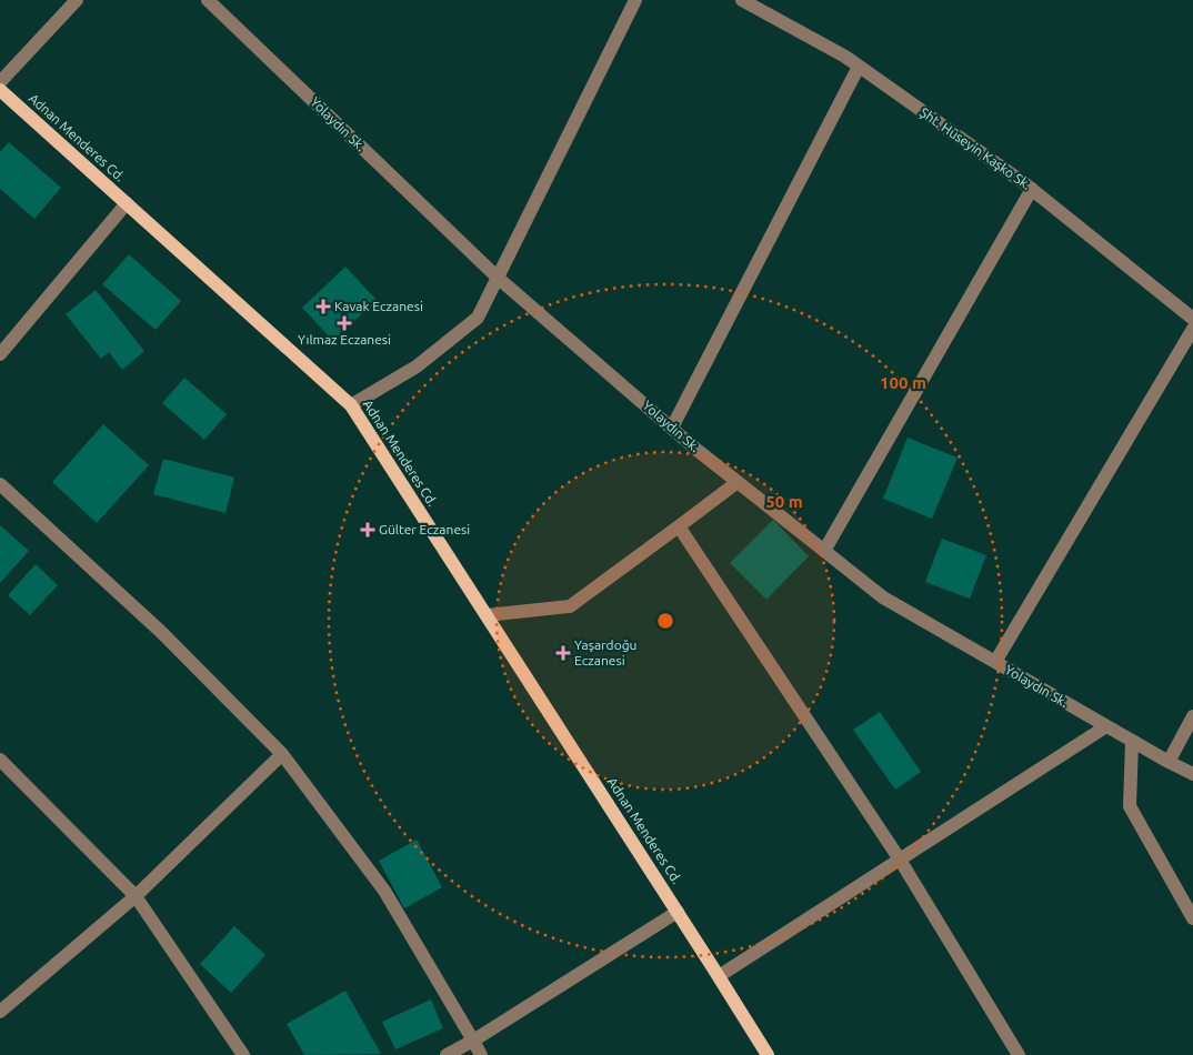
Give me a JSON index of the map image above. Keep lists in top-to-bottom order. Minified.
{"streets":{"main road":["Adnan Menderes Cd."],"street":["Yolaydın Sk.","Şht. Hüseyin Kaşko Sk."]},"places":{"health":["Kavak Eczanesi","Yılmaz Eczanesi","Gülter Eczanesi","Yaşardoğu Eczanesi"]},"rings":["100 m","50 m"]}
